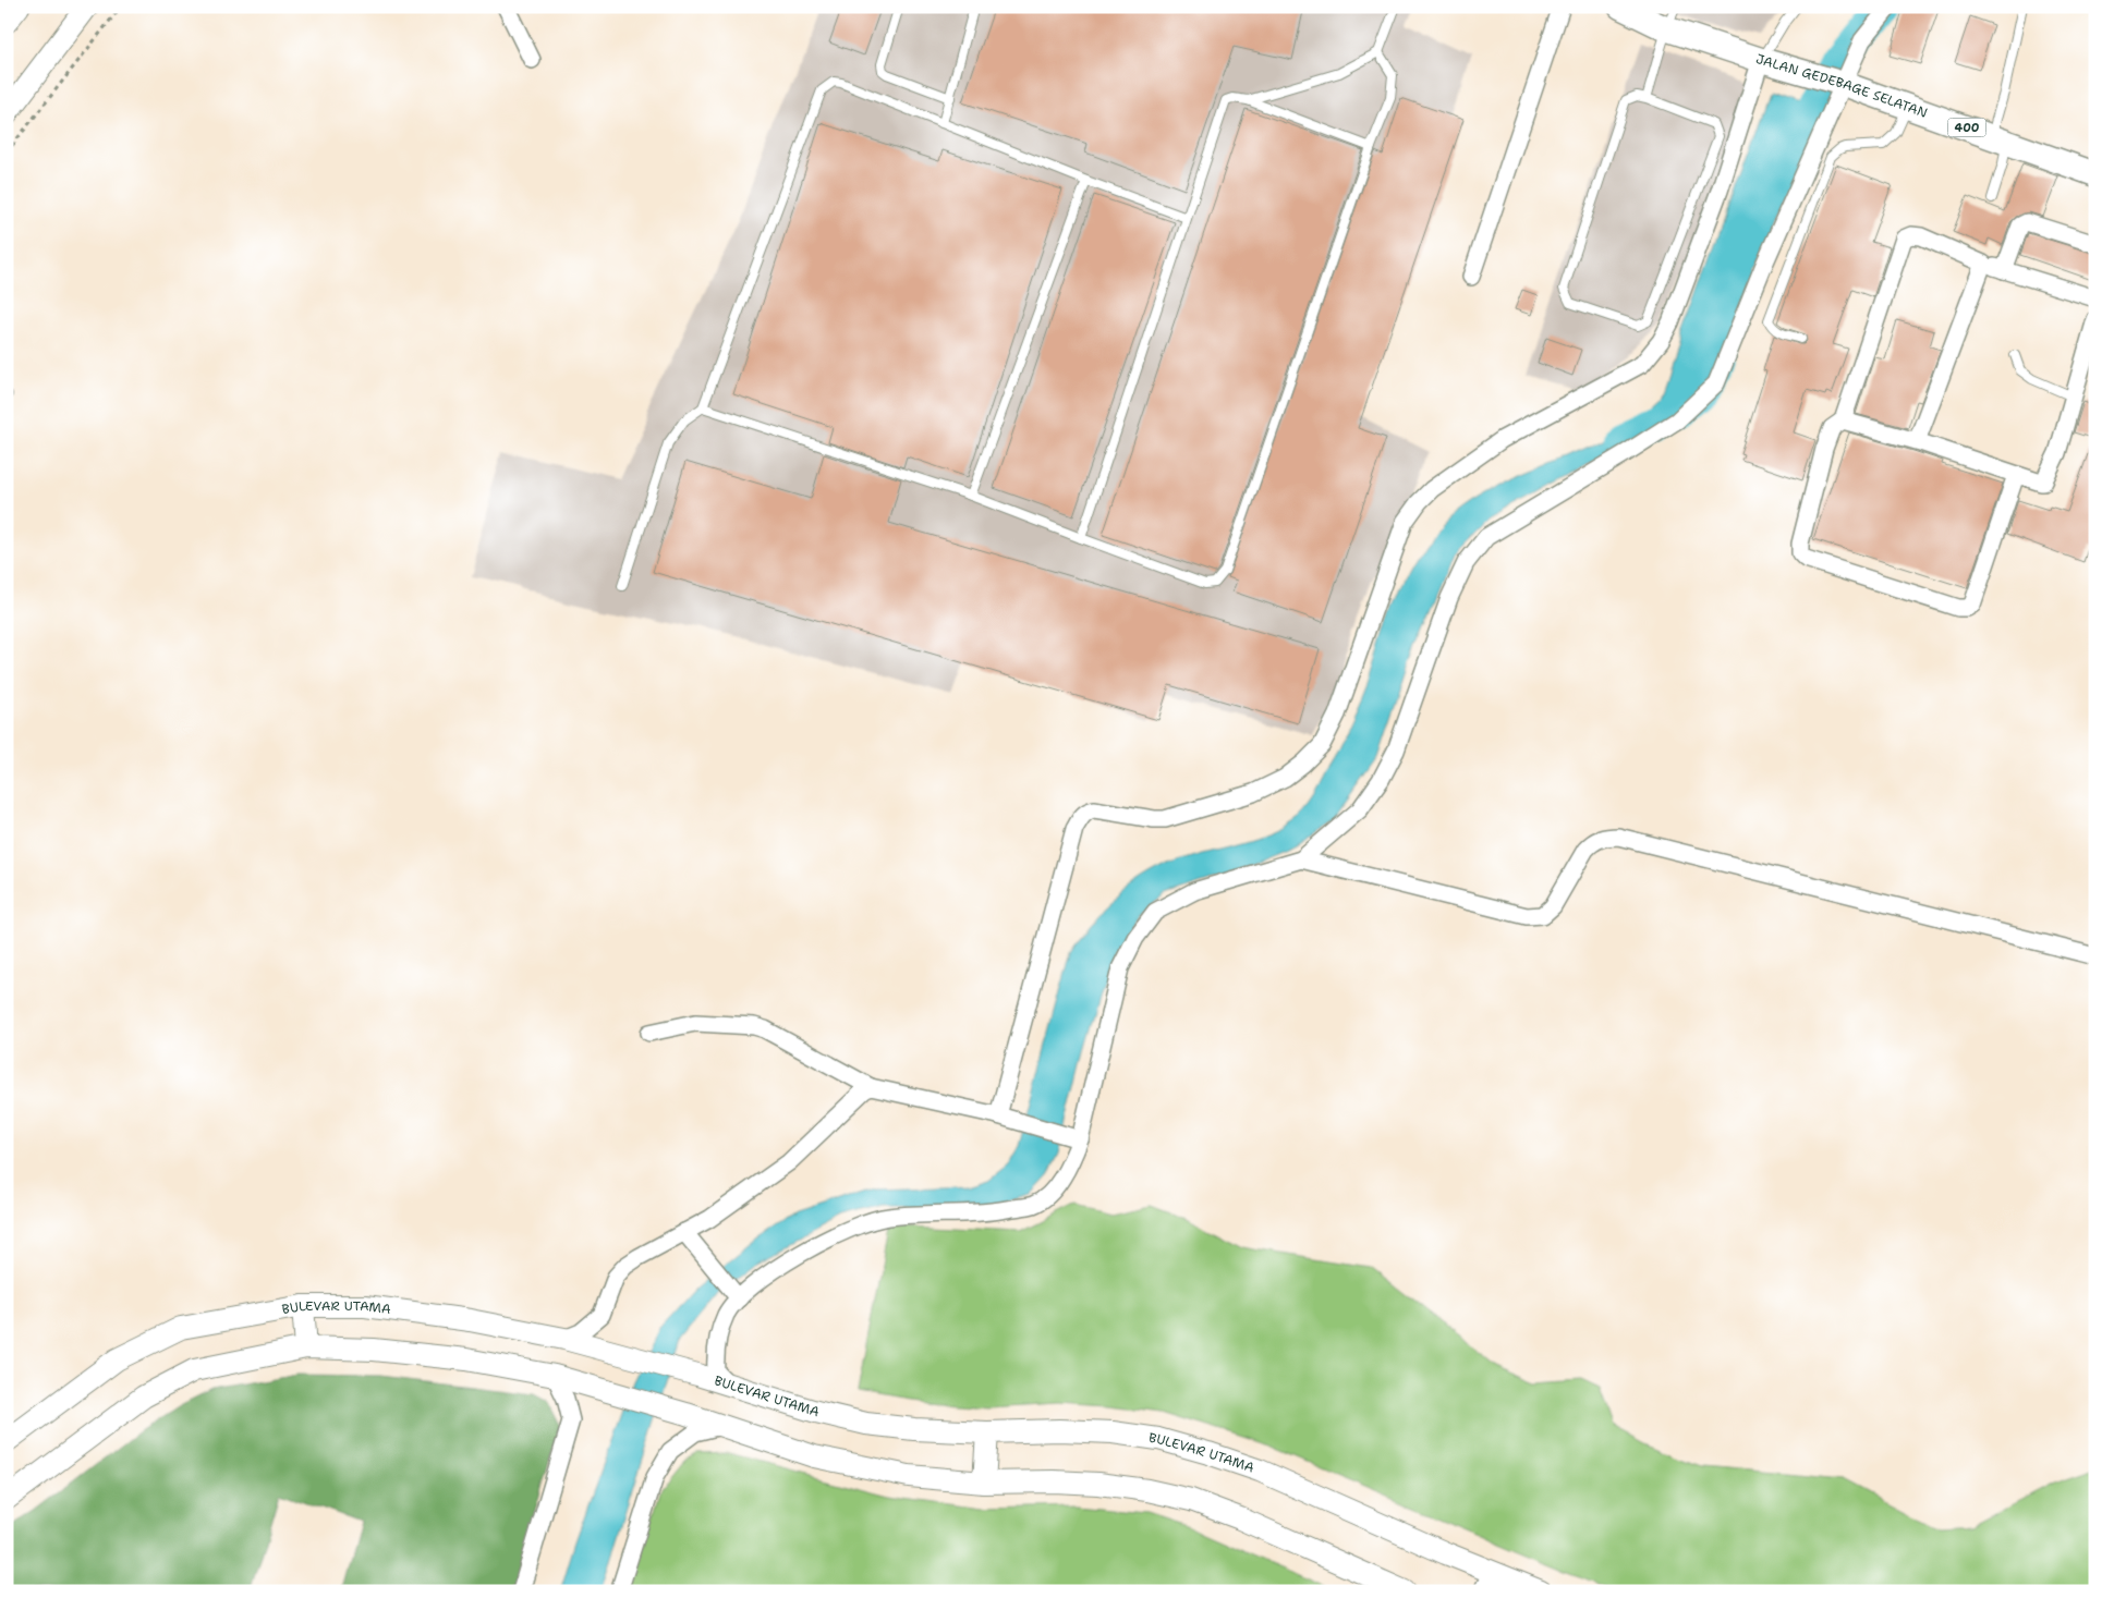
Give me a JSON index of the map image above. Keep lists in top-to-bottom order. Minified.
{"streets":{"main road":["JALAN GEDEBAGE SELATAN","400","BULEVAR UTAMA"]}}
